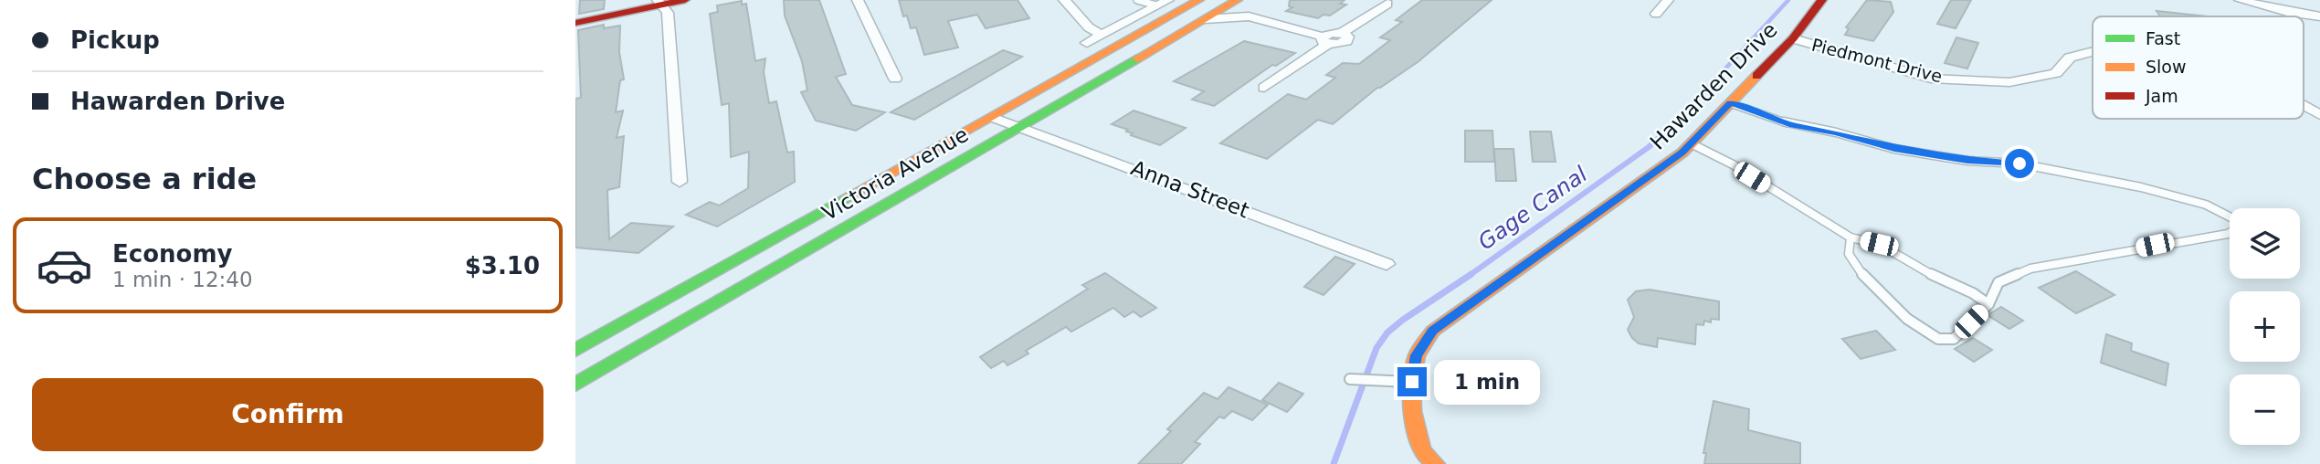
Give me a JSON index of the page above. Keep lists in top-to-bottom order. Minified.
{"streets":{"main road":["Hawarden Drive","Victoria Avenue"],"street":["Piedmont Drive","Anna Street"]},"crossings":[["Piedmont Drive","Hawarden Drive"],["Victoria Avenue","Anna Street"]],"water":["Gage Canal"],"legend":["Fast","Slow","Jam"],"page":{"banner":["Pickup","Hawarden Drive"],"heading":"Choose a ride","map_buttons":["+","−"],"list":[{"name":"Economy","note":"1 min · 12:40","value":"$3.10"}],"bubble":"1 min","buttons":"Confirm"}}
